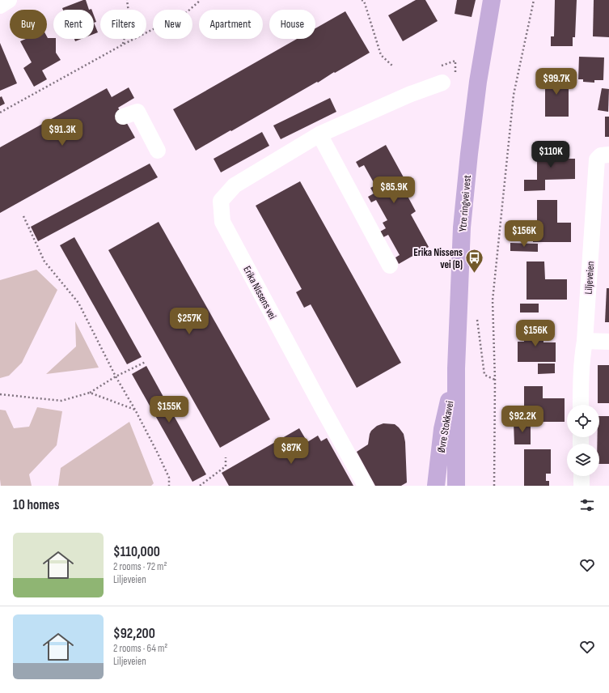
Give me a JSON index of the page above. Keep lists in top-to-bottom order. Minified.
{"streets":{"main road":["Ytre ringvei vest","Øvre Stokkavei"],"street":["Liljeveien","Erika Nissens vei"]},"crossings":[["Ytre ringvei vest","Øvre Stokkavei"]],"places":{"bus stop":["Erika Nissens vei (B)"]},"page":{"chip":["Buy","Rent","Filters","New","Apartment","House"],"price":["$99.7K","$91.3K","$110K","$85.9K","$156K","$257K","$156K","$155K","$92.2K","$87K"],"heading":"10 homes","list":[{"name":"$110,000","note":"2 rooms · 72 m² · Liljeveien"},{"name":"$92,200","note":"2 rooms · 64 m² · Liljeveien"}]}}
